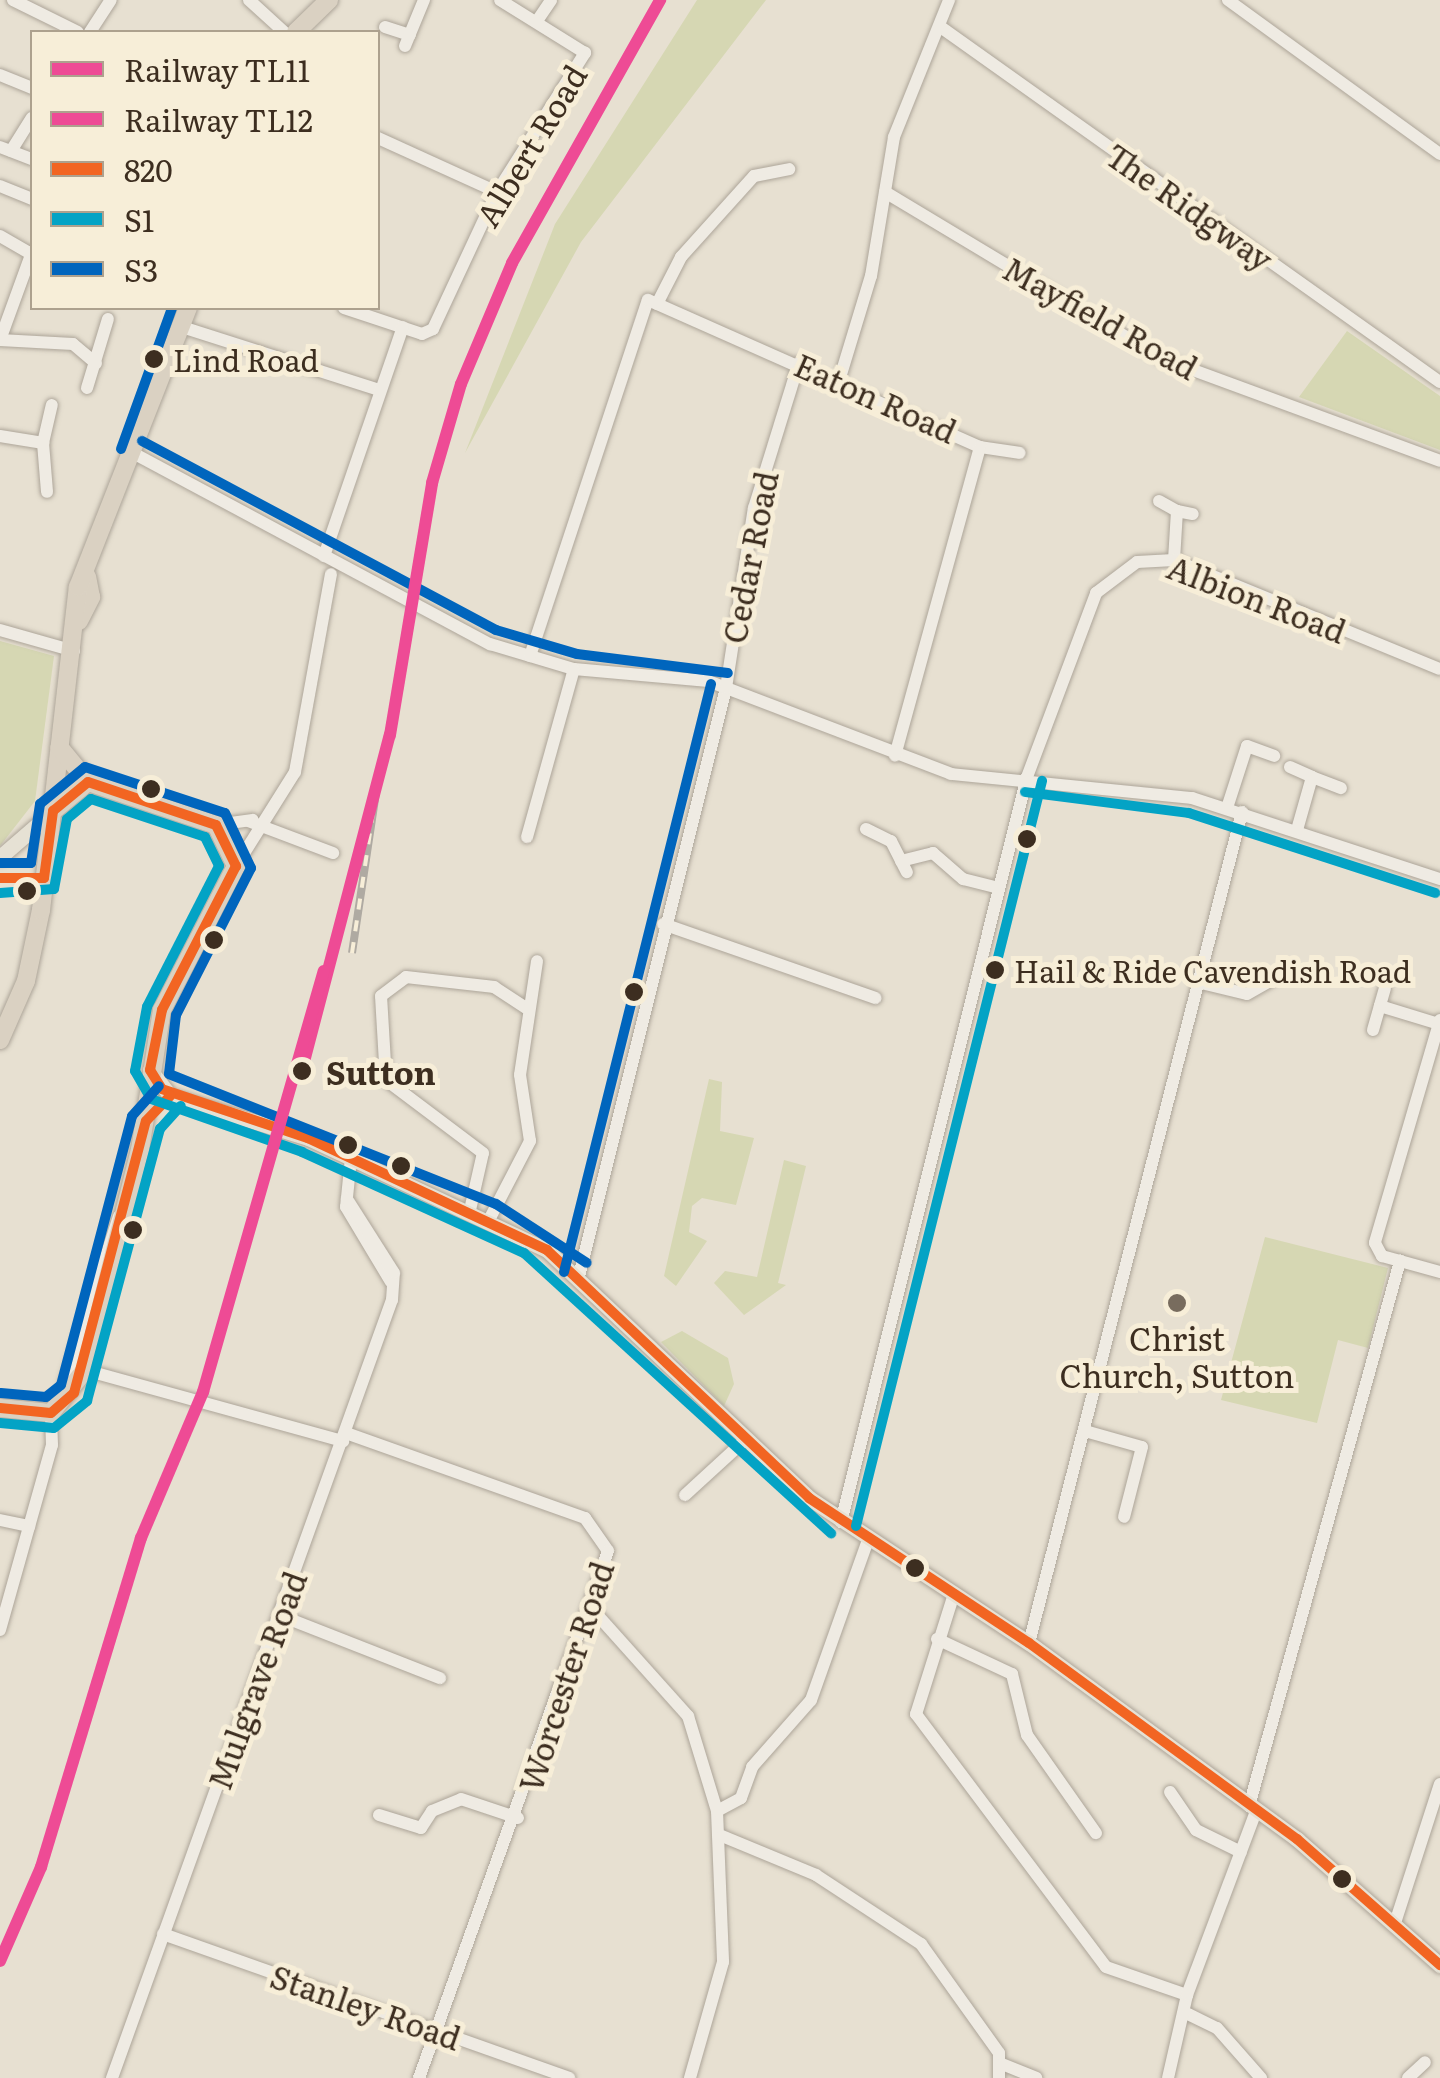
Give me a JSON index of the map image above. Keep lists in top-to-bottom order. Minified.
{"streets":{"street":["Albert Road","The Ridgway","Mayfield Road","Eaton Road","Cedar Road","Albion Road","Worcester Road","Mulgrave Road","Stanley Road"]},"crossings":[["Eaton Road","Cedar Road"],["Worcester Road","Mulgrave Road"],["Worcester Road","Stanley Road"],["Mulgrave Road","Stanley Road"]],"places":["Lind Road","Hail & Ride Cavendish Road","Sutton","Christ Church, Sutton"],"lines":["rail line TL11","transit line S3","transit line S1","transit line 820","rail line TL12"],"legend":["Railway TL11","Railway TL12","820","S1","S3"]}
